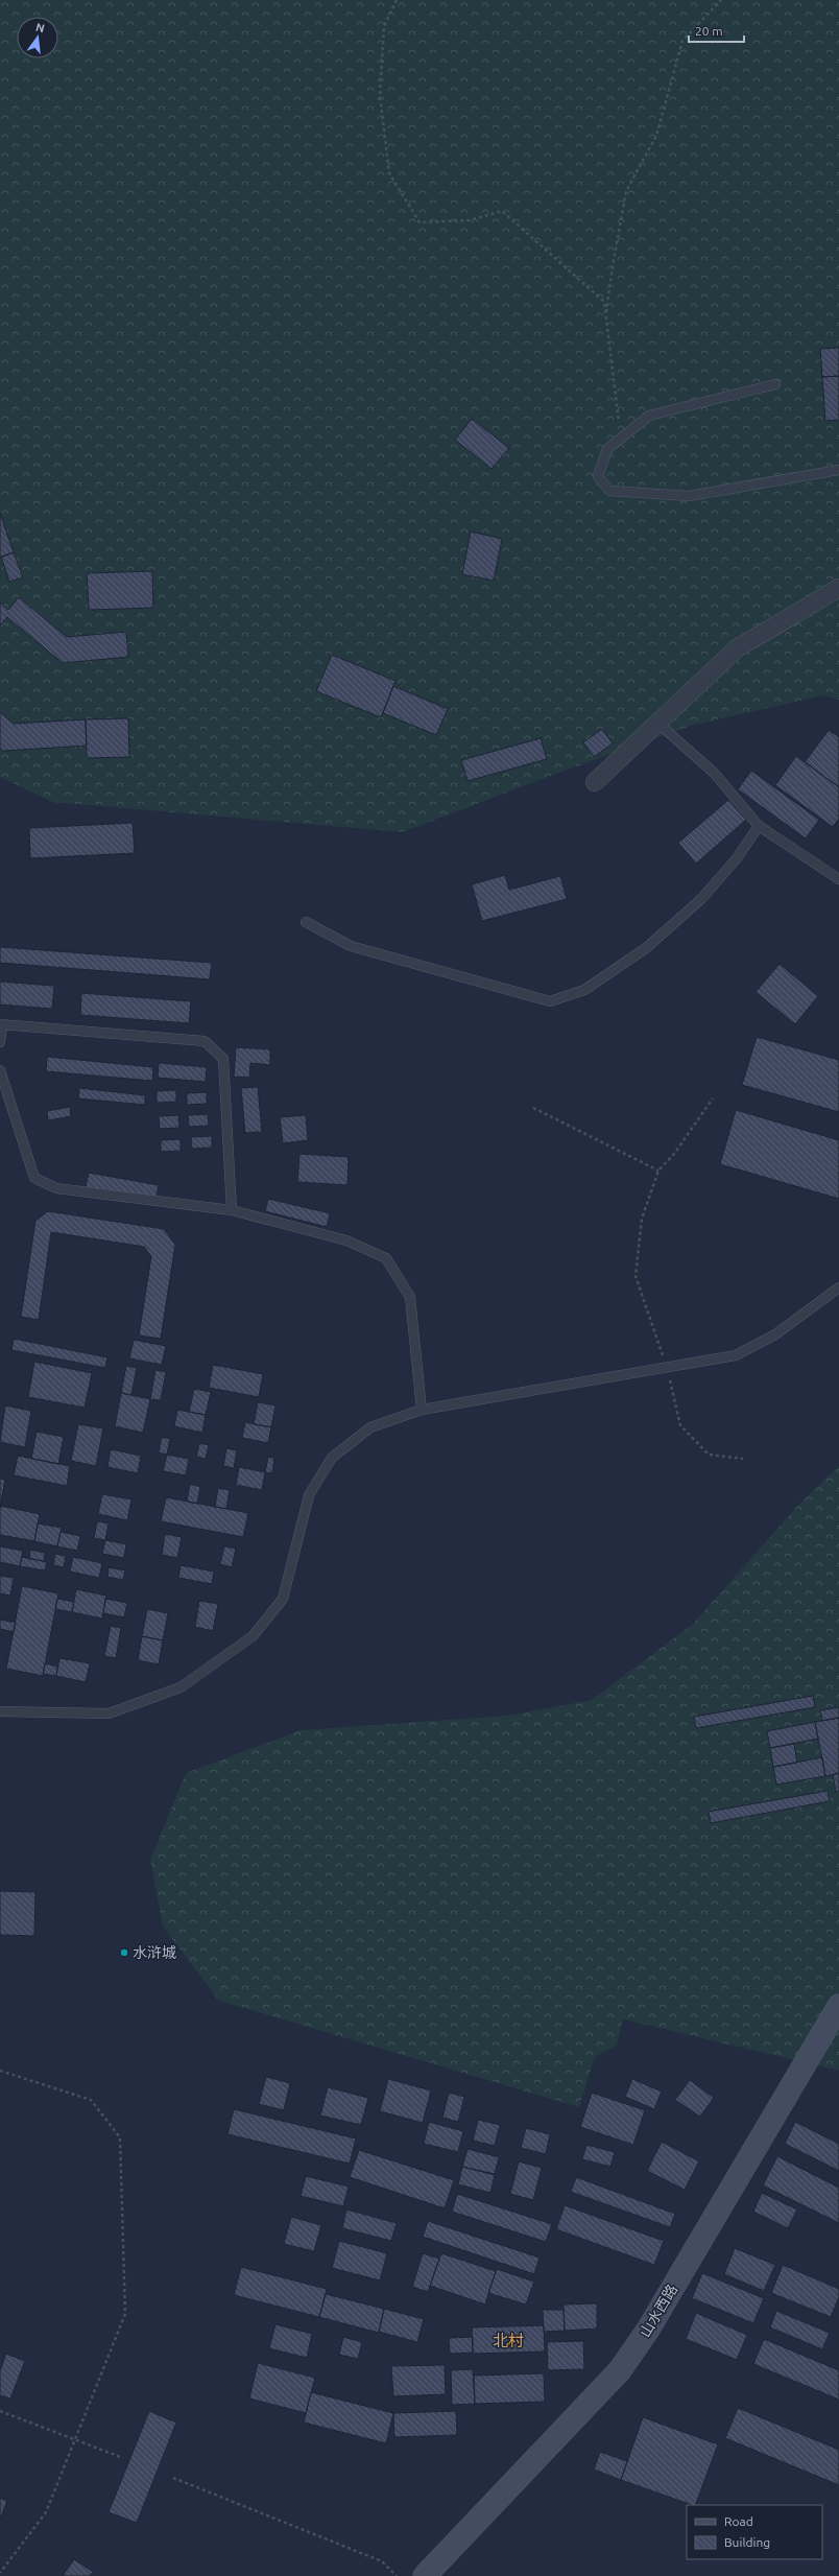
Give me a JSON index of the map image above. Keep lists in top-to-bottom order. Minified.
{"streets":{"street":["山水西路"]},"districts":["北村"],"places":["水浒城"],"legend":["Road","Building"],"scale_bar":"20 m","north":"top"}
